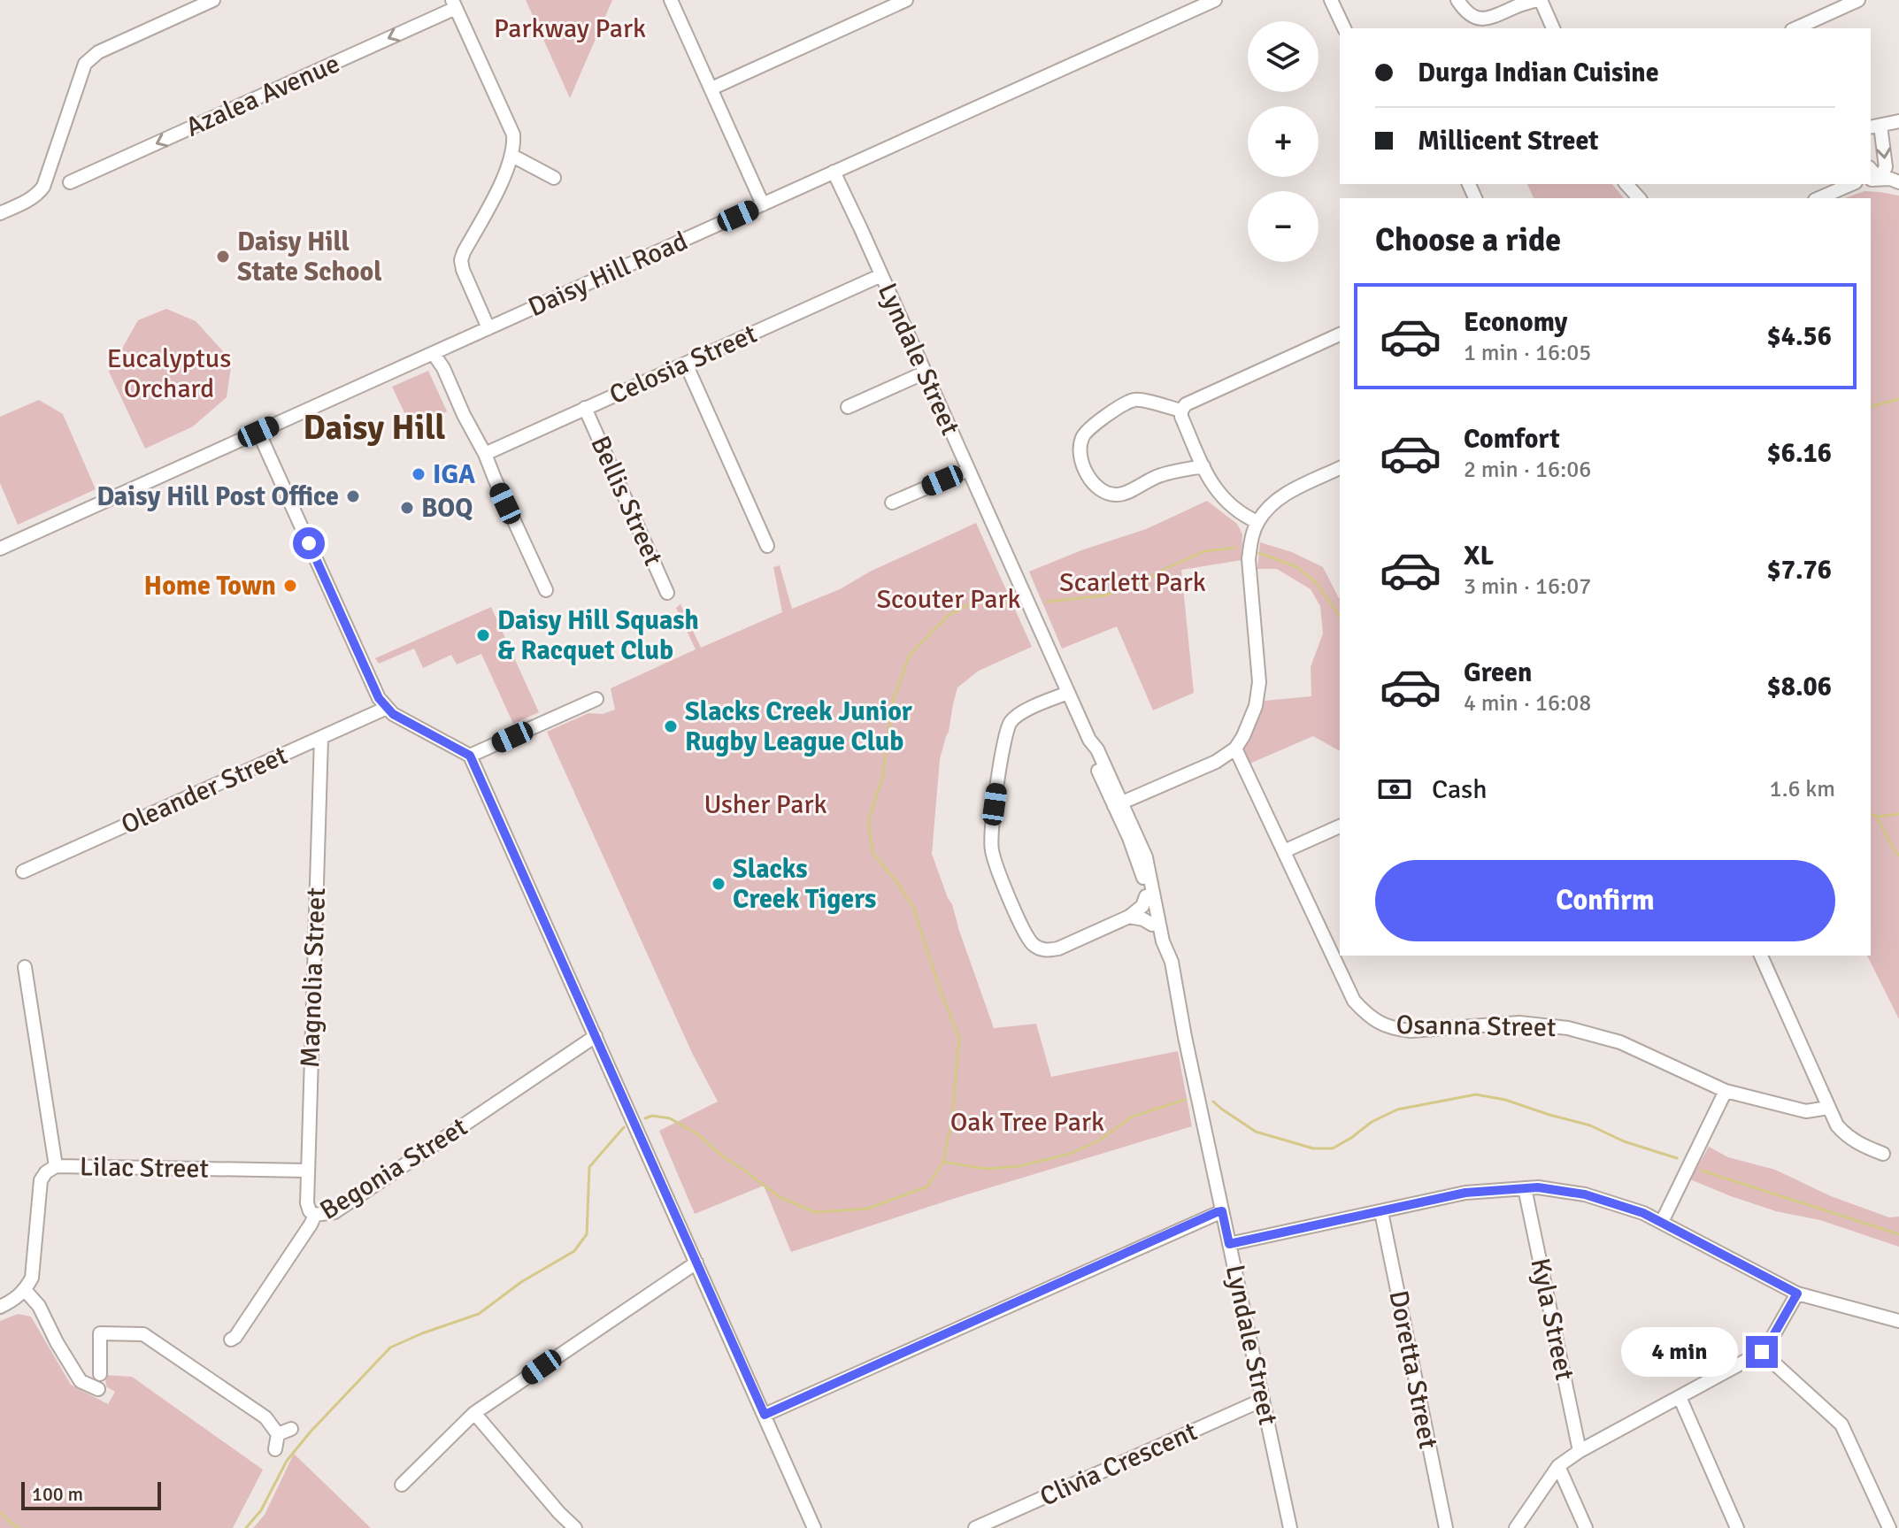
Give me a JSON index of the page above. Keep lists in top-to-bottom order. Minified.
{"streets":{"street":["Azalea Avenue","Daisy Hill Road","Lyndale Street","Celosia Street","Bellis Street","Oleander Street","Magnolia Street","Osanna Street","Lilac Street","Begonia Street","Kyla Street","Doretta Street","Clivia Crescent"]},"crossings":[["Daisy Hill Road","Lyndale Street"],["Lyndale Street","Celosia Street"],["Lyndale Street","Clivia Crescent"],["Celosia Street","Bellis Street"],["Oleander Street","Magnolia Street"],["Magnolia Street","Lilac Street"],["Magnolia Street","Begonia Street"]],"one_way":["Azalea Avenue"],"districts":["Daisy Hill"],"parks":["Parkway Park","Eucalyptus Orchard","Scarlett Park","Scouter Park","Usher Park","Oak Tree Park"],"places":["Daisy Hill State School","IGA","Daisy Hill Post Office","BOQ","Home Town","Daisy Hill Squash & Racquet Club","Slacks Creek Junior Rugby League Club","Slacks Creek Tigers"],"scale_bar":"100 m","page":{"map_buttons":["+","−"],"banner":["Durga Indian Cuisine","Millicent Street"],"heading":"Choose a ride","list":[{"name":"Economy","note":"1 min · 16:05","value":"$4.56"},{"name":"Comfort","note":"2 min · 16:06","value":"$6.16"},{"name":"XL","note":"3 min · 16:07","value":"$7.76"},{"name":"Green","note":"4 min · 16:08","value":"$8.06"}],"pay":["Cash","1.6 km"],"buttons":"Confirm","bubble":"4 min","scale":"100 m"}}
